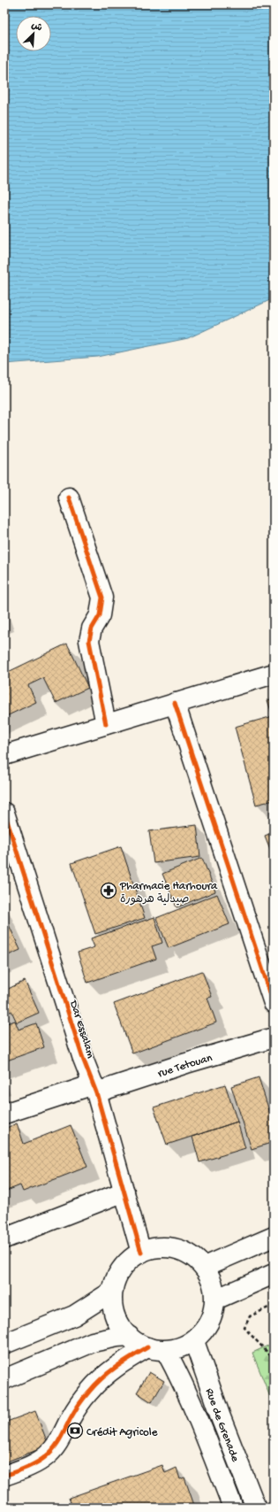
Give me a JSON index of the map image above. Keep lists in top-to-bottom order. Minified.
{"streets":{"street":["Dar Essalam","rue Tetouan","Rue de Grenade"]},"crossings":[["Dar Essalam","rue Tetouan"],["Dar Essalam","Rue de Grenade"]],"places":{"pharmacy":["Pharmacie Harhoura صيدلية هرهورة"],"bank":["Crédit Agricole"]},"north":"top right"}
